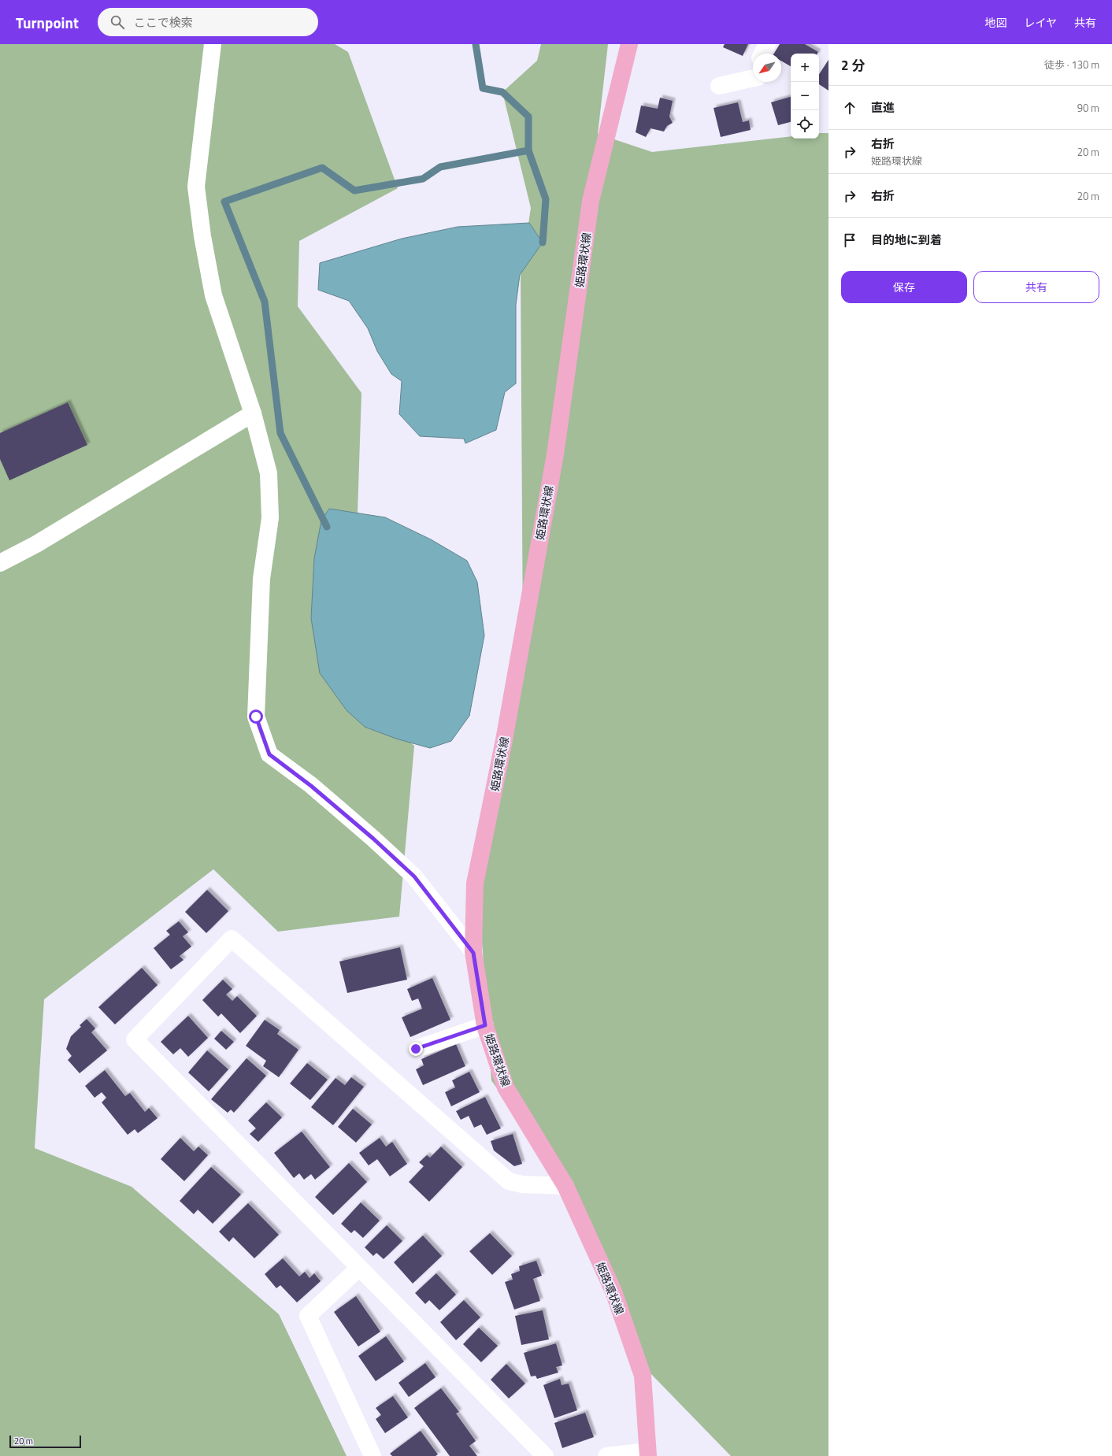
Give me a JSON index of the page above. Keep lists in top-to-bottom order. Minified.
{"streets":{"main road":["姫路環状線"]},"scale_bar":"20 m","north":"bottom left","page":{"header":"Turnpoint","search":"ここで検索","nav":["地図","レイヤ","共有"],"heading":["2 分","徒歩 · 130 m"],"map_buttons":["+","−"],"list":[["直進","90 m"],["右折","姫路環状線","20 m"],["右折","20 m"],"目的地に到着"],"buttons":["保存","共有"],"scale":"20 m"}}
